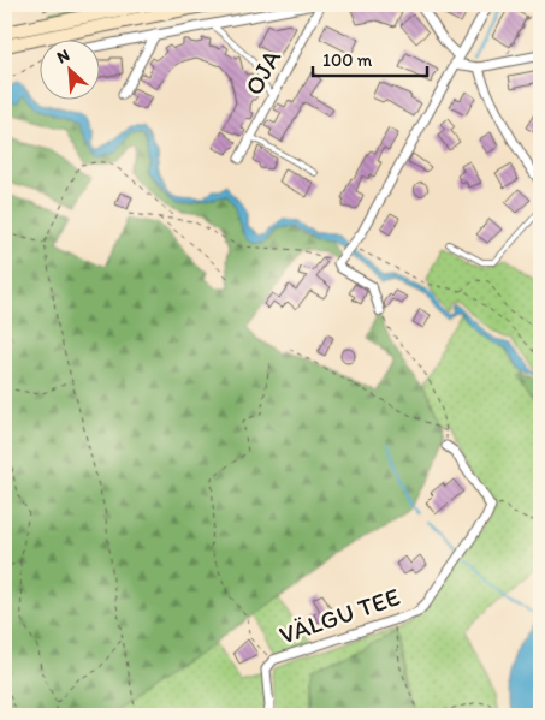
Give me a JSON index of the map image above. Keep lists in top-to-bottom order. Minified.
{"streets":{"street":["OJA","VÄLGU TEE"]},"scale_bar":"100 m","north":"top left"}
